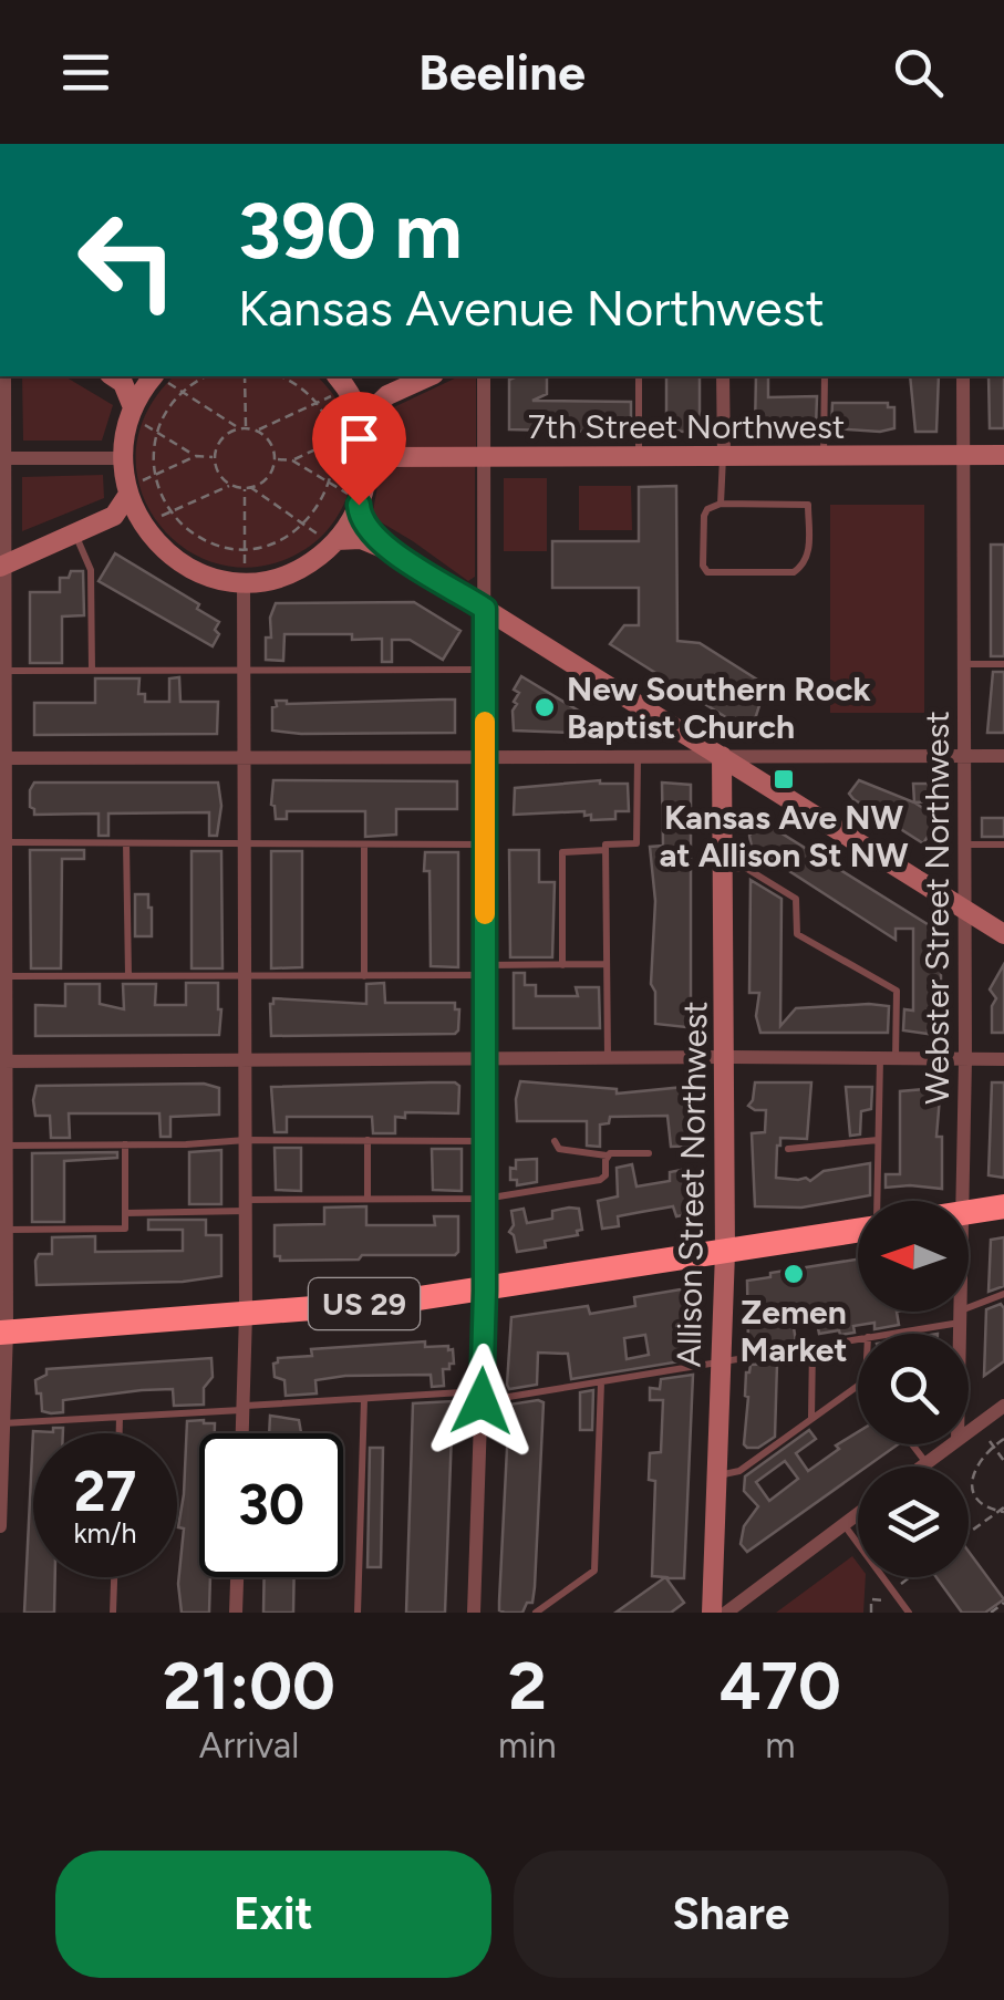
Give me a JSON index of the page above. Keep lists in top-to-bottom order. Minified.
{"streets":{"highway":["US 29"],"street":["7th Street Northwest","Webster Street Northwest","Allison Street Northwest"]},"crossings":[["7th Street Northwest","Webster Street Northwest"],["Allison Street Northwest","US 29"]],"places":{"other":["New Southern Rock Baptist Church","Zemen Market"],"transit":["Kansas Ave NW at Allison St NW"]},"north":"left","page":{"header":"Beeline","turn":["390 m","Kansas Avenue Northwest"],"speed":"27 km/h","limit":"30","eta":["21:00","Arrival","2","min","470","m"],"buttons":["Exit","Share"]}}
